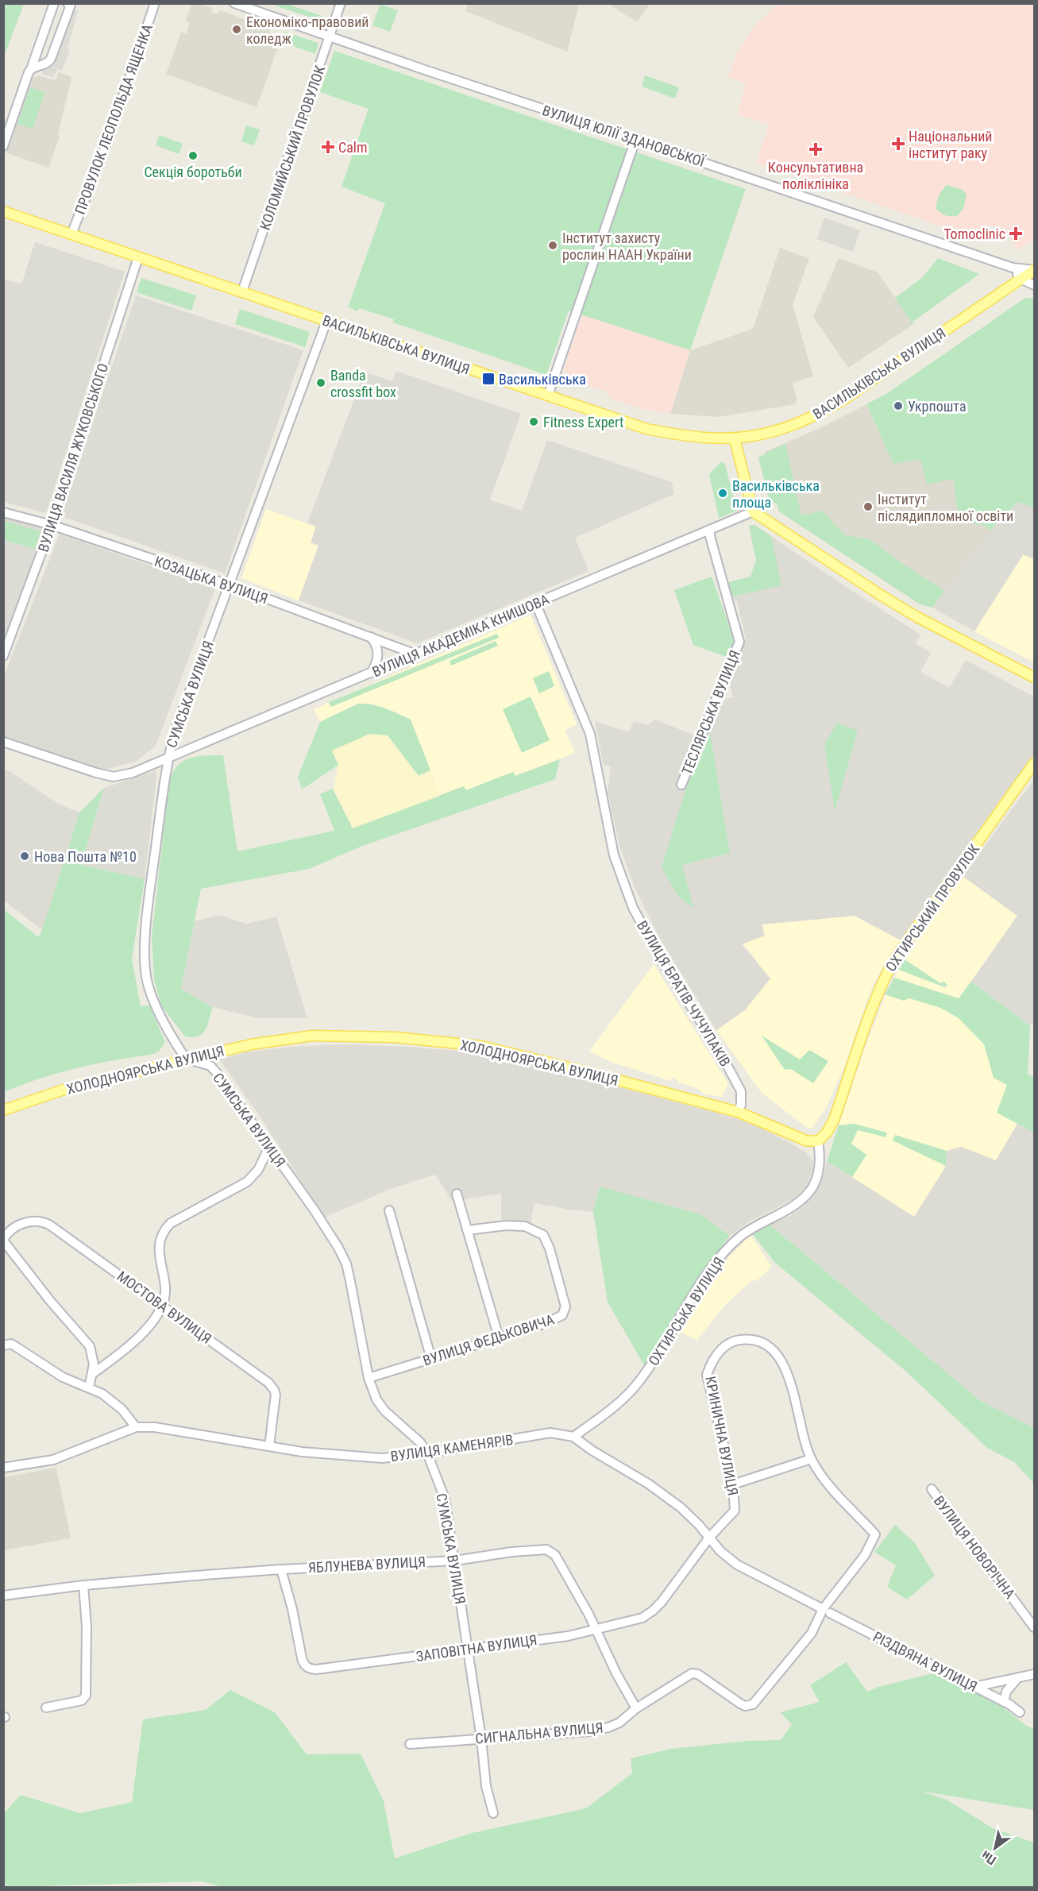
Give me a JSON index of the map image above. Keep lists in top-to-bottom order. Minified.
{"streets":{"main road":["ВАСИЛЬКІВСЬКА ВУЛИЦЯ","ОХТИРСЬКИЙ ПРОВУЛОК","ХОЛОДНОЯРСЬКА ВУЛИЦЯ"],"street":["ПРОВУЛОК ЛЕОПОЛЬДА ЯЩЕНКА","ВУЛИЦЯ ЮЛІЇ ЗДАНОВСЬКОЇ","КОЛОМИЙСЬКИЙ ПРОВУЛОК","ВУЛИЦЯ ВАСИЛЯ ЖУКОВСЬКОГО","КОЗАЦЬКА ВУЛИЦЯ","ВУЛИЦЯ АКАДЕМІКА КНИШОВА","СУМСЬКА ВУЛИЦЯ","ТЕСЛЯРСЬКА ВУЛИЦЯ","ВУЛИЦЯ БРАТІВ ЧУЧУПАКІВ","МОСТОВА ВУЛИЦЯ","ОХТИРСЬКА ВУЛИЦЯ","ВУЛИЦЯ ФЕДЬКОВИЧА","КРИНИЧНА ВУЛИЦЯ","ВУЛИЦЯ КАМЕНЯРІВ","ВУЛИЦЯ НОВОРІЧНА","ЯБЛУНЕВА ВУЛИЦЯ","ЗАПОВІТНА ВУЛИЦЯ","РІЗДВЯНА ВУЛИЦЯ","СИГНАЛЬНА ВУЛИЦЯ"]},"crossings":[["ПРОВУЛОК ЛЕОПОЛЬДА ЯЩЕНКА","ВАСИЛЬКІВСЬКА ВУЛИЦЯ"],["ВУЛИЦЯ ЮЛІЇ ЗДАНОВСЬКОЇ","КОЛОМИЙСЬКИЙ ПРОВУЛОК"],["ВУЛИЦЯ ЮЛІЇ ЗДАНОВСЬКОЇ","ВАСИЛЬКІВСЬКА ВУЛИЦЯ"],["КОЛОМИЙСЬКИЙ ПРОВУЛОК","ВАСИЛЬКІВСЬКА ВУЛИЦЯ"],["ВАСИЛЬКІВСЬКА ВУЛИЦЯ","ВУЛИЦЯ ВАСИЛЯ ЖУКОВСЬКОГО"],["ВАСИЛЬКІВСЬКА ВУЛИЦЯ","СУМСЬКА ВУЛИЦЯ"],["ВУЛИЦЯ ВАСИЛЯ ЖУКОВСЬКОГО","КОЗАЦЬКА ВУЛИЦЯ"],["КОЗАЦЬКА ВУЛИЦЯ","ВУЛИЦЯ АКАДЕМІКА КНИШОВА"],["КОЗАЦЬКА ВУЛИЦЯ","СУМСЬКА ВУЛИЦЯ"],["ВУЛИЦЯ АКАДЕМІКА КНИШОВА","СУМСЬКА ВУЛИЦЯ"],["ВУЛИЦЯ АКАДЕМІКА КНИШОВА","ТЕСЛЯРСЬКА ВУЛИЦЯ"],["ВУЛИЦЯ АКАДЕМІКА КНИШОВА","ВУЛИЦЯ БРАТІВ ЧУЧУПАКІВ"],["СУМСЬКА ВУЛИЦЯ","ХОЛОДНОЯРСЬКА ВУЛИЦЯ"],["СУМСЬКА ВУЛИЦЯ","ВУЛИЦЯ ФЕДЬКОВИЧА"],["СУМСЬКА ВУЛИЦЯ","ВУЛИЦЯ КАМЕНЯРІВ"],["СУМСЬКА ВУЛИЦЯ","ЯБЛУНЕВА ВУЛИЦЯ"],["СУМСЬКА ВУЛИЦЯ","ЗАПОВІТНА ВУЛИЦЯ"],["СУМСЬКА ВУЛИЦЯ","СИГНАЛЬНА ВУЛИЦЯ"],["ОХТИРСЬКИЙ ПРОВУЛОК","ХОЛОДНОЯРСЬКА ВУЛИЦЯ"],["ОХТИРСЬКИЙ ПРОВУЛОК","ОХТИРСЬКА ВУЛИЦЯ"],["ВУЛИЦЯ БРАТІВ ЧУЧУПАКІВ","ХОЛОДНОЯРСЬКА ВУЛИЦЯ"],["ХОЛОДНОЯРСЬКА ВУЛИЦЯ","ОХТИРСЬКА ВУЛИЦЯ"],["МОСТОВА ВУЛИЦЯ","ВУЛИЦЯ КАМЕНЯРІВ"],["ОХТИРСЬКА ВУЛИЦЯ","ВУЛИЦЯ КАМЕНЯРІВ"],["КРИНИЧНА ВУЛИЦЯ","ВУЛИЦЯ КАМЕНЯРІВ"],["КРИНИЧНА ВУЛИЦЯ","ЗАПОВІТНА ВУЛИЦЯ"],["КРИНИЧНА ВУЛИЦЯ","РІЗДВЯНА ВУЛИЦЯ"],["КРИНИЧНА ВУЛИЦЯ","СИГНАЛЬНА ВУЛИЦЯ"],["ВУЛИЦЯ КАМЕНЯРІВ","ЗАПОВІТНА ВУЛИЦЯ"],["ВУЛИЦЯ КАМЕНЯРІВ","РІЗДВЯНА ВУЛИЦЯ"],["ВУЛИЦЯ КАМЕНЯРІВ","СИГНАЛЬНА ВУЛИЦЯ"],["ЯБЛУНЕВА ВУЛИЦЯ","ЗАПОВІТНА ВУЛИЦЯ"],["ЯБЛУНЕВА ВУЛИЦЯ","СИГНАЛЬНА ВУЛИЦЯ"],["РІЗДВЯНА ВУЛИЦЯ","СИГНАЛЬНА ВУЛИЦЯ"]],"places":{"other":["Економіко-правовий коледж","Секція боротьби","Інститут захисту рослин НААН України","Banda crossfit box","Укрпошта","Fitness Expert","Васильківська площа","Інститут післядипломної освіти","Нова Пошта №10"],"health":["Національний інститут раку","Calm","Консультативна поліклініка","Tomoclinic"],"transit":["Васильківська"]},"north":"bottom left"}
